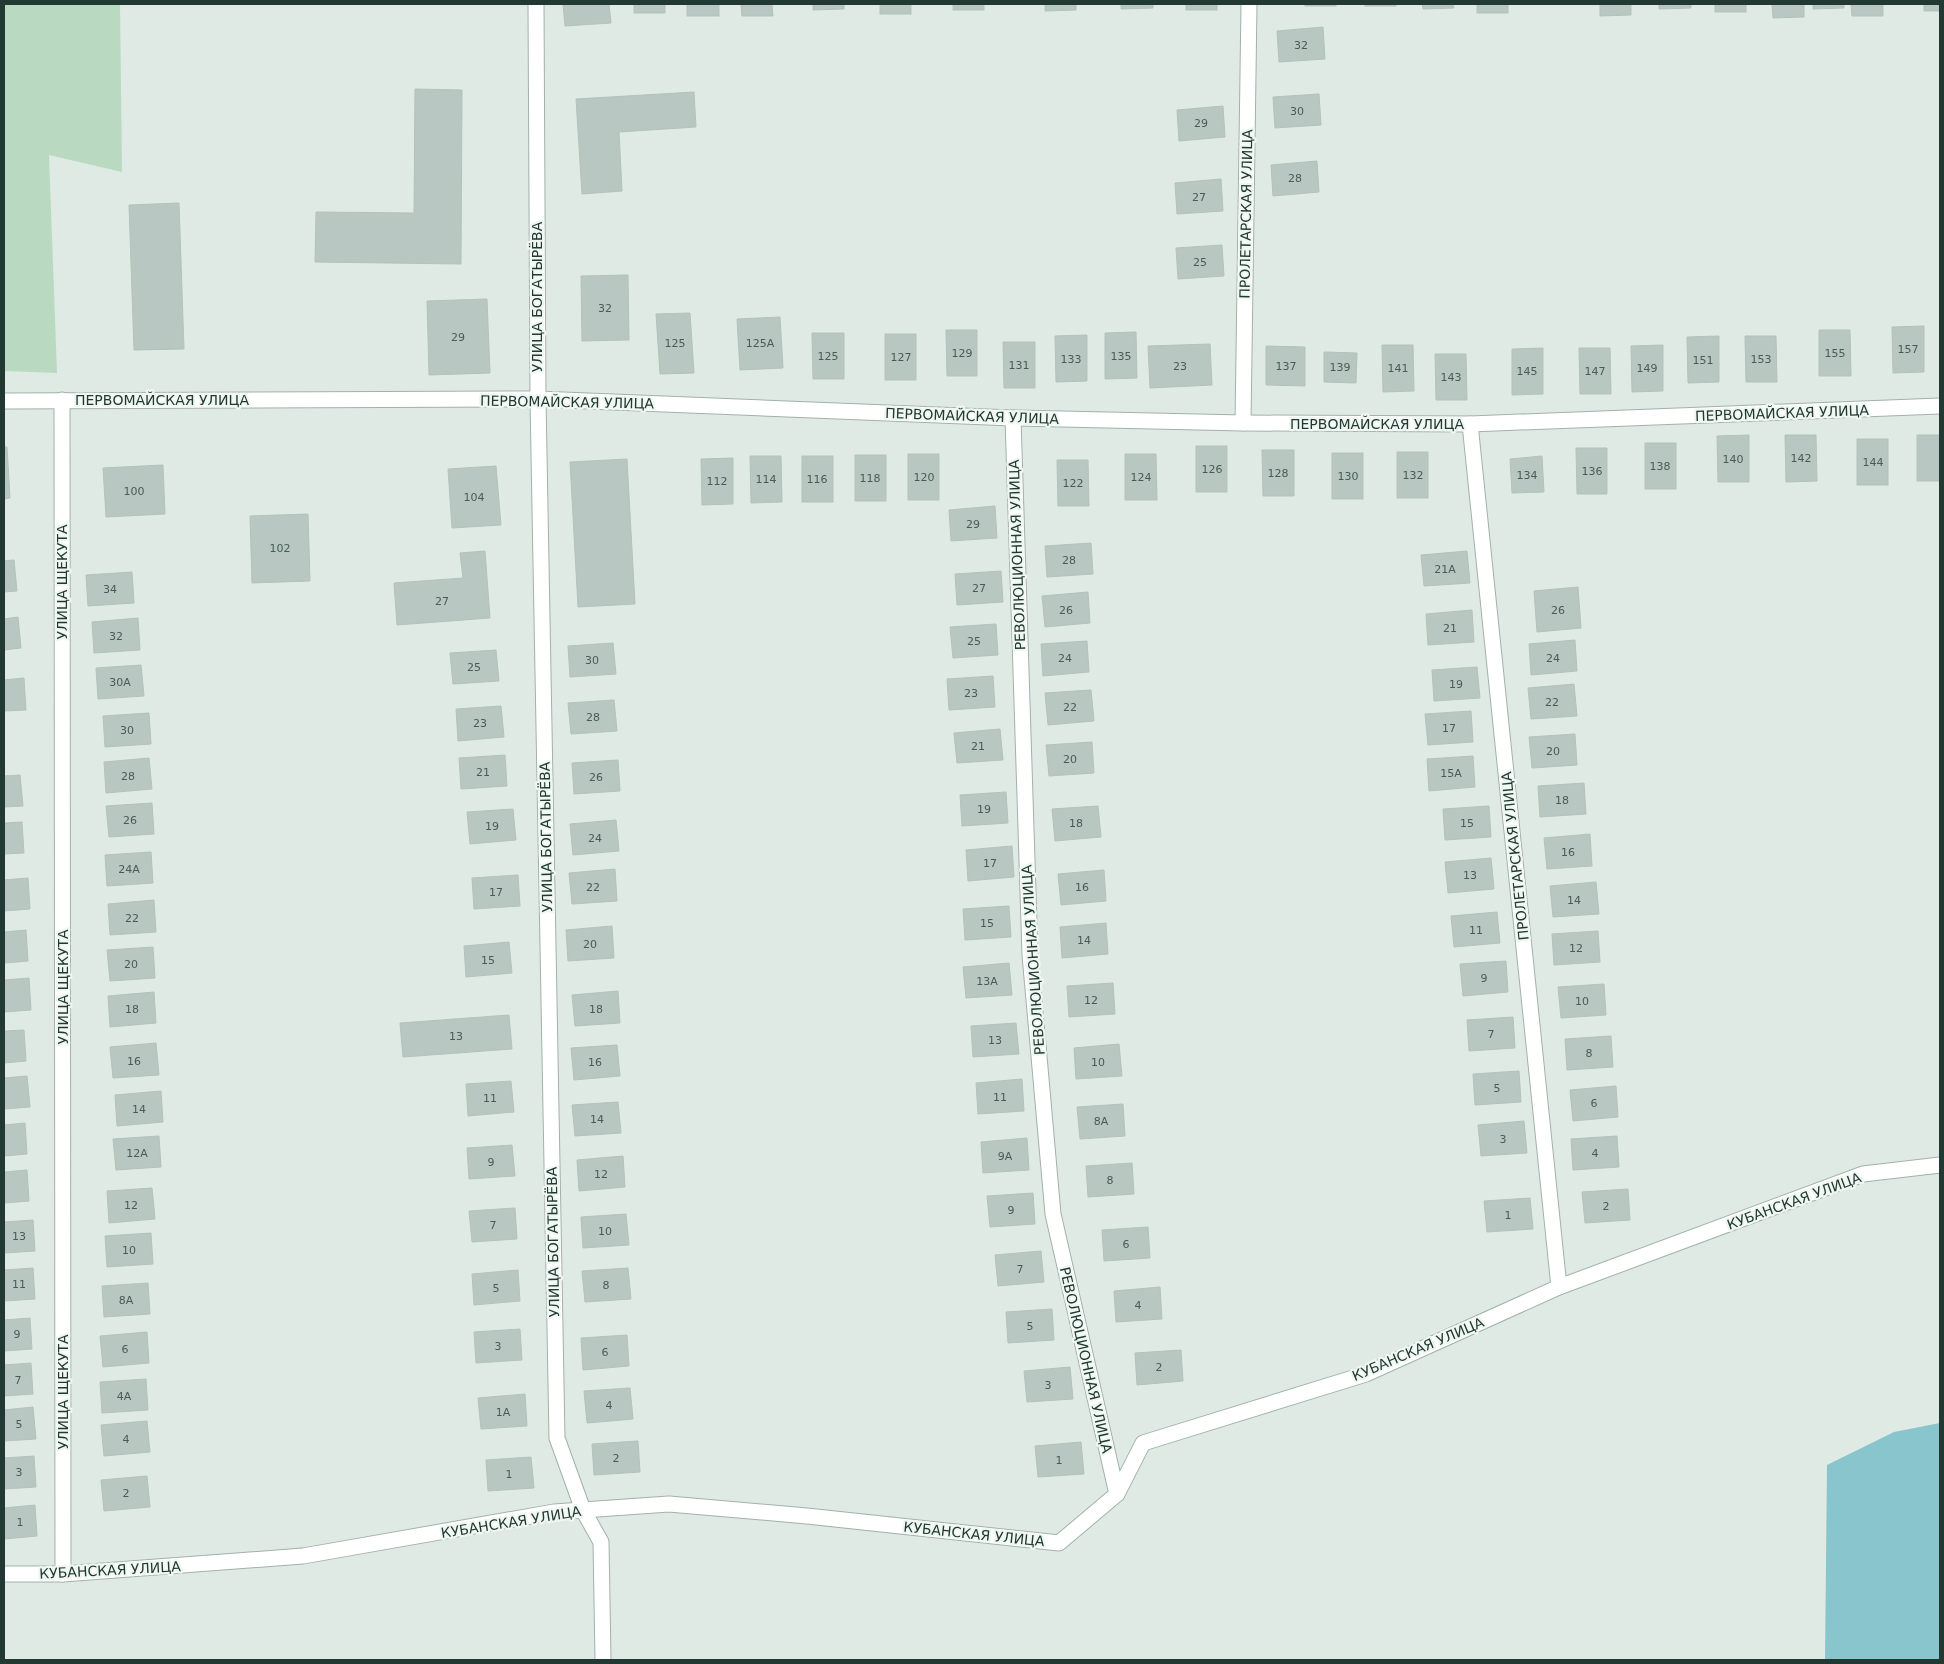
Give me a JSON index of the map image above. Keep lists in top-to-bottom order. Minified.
{"streets":{"street":["ПРОЛЕТАРСКАЯ УЛИЦА","УЛИЦА БОГАТЫРЁВА","ПЕРВОМАЙСКАЯ УЛИЦА","РЕВОЛЮЦИОННАЯ УЛИЦА","УЛИЦА ЩЕКУТА","КУБАНСКАЯ УЛИЦА"]},"crossings":[["ПРОЛЕТАРСКАЯ УЛИЦА","ПЕРВОМАЙСКАЯ УЛИЦА"],["ПРОЛЕТАРСКАЯ УЛИЦА","КУБАНСКАЯ УЛИЦА"],["УЛИЦА БОГАТЫРЁВА","ПЕРВОМАЙСКАЯ УЛИЦА"],["УЛИЦА БОГАТЫРЁВА","КУБАНСКАЯ УЛИЦА"],["ПЕРВОМАЙСКАЯ УЛИЦА","РЕВОЛЮЦИОННАЯ УЛИЦА"],["ПЕРВОМАЙСКАЯ УЛИЦА","УЛИЦА ЩЕКУТА"],["РЕВОЛЮЦИОННАЯ УЛИЦА","КУБАНСКАЯ УЛИЦА"],["УЛИЦА ЩЕКУТА","КУБАНСКАЯ УЛИЦА"]],"house_numbers":["32","30","29","28","27","25","32","29","125","125А","157","129","155","125","135","127","133","153","151","131","23","137","139","141","149","145","147","143","142","140","144","138","126","136","128","132","134","130","120","124","118","114","116","112","122","100","104","29","102","28","21А","27","34","27","26","26","21","32","25","24","24","30","25","30А","19","23","22","22","28","23","17","30","21","20","20","21","15А","28","26","18","19","26","18","15","19","24","16","17","24А","13","22","16","17","14","22","15","11","14","20","12","15","20","9","13А","12","10","18","18","7","13","13","8","16","16","10","5","11","11","6","14","14","8А","3","12А","4","9А","9","12","8","12","2","9","1","7","10","13","6","10","7","11","8","5","8А","4","5","9","3","6","6","2","7","3","4А","4","1А","5","4","2","1","3","1","2","1"]}
